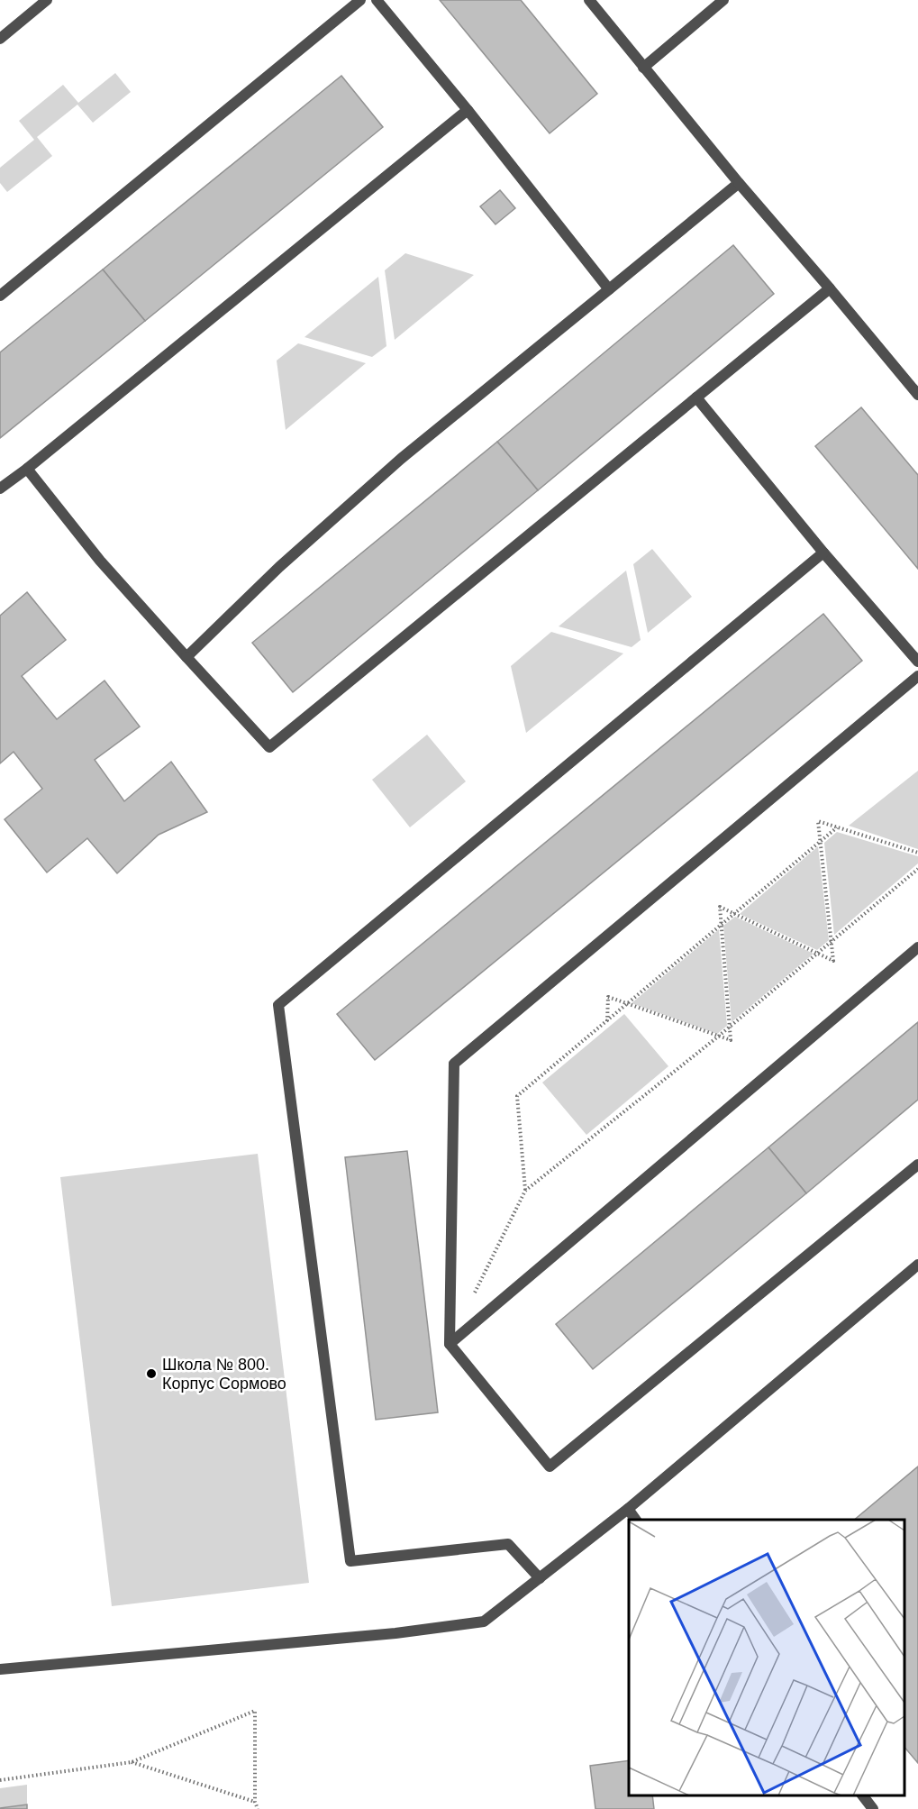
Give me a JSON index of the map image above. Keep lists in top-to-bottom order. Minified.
{"places":["Школа № 800. Корпус Сормово"]}
